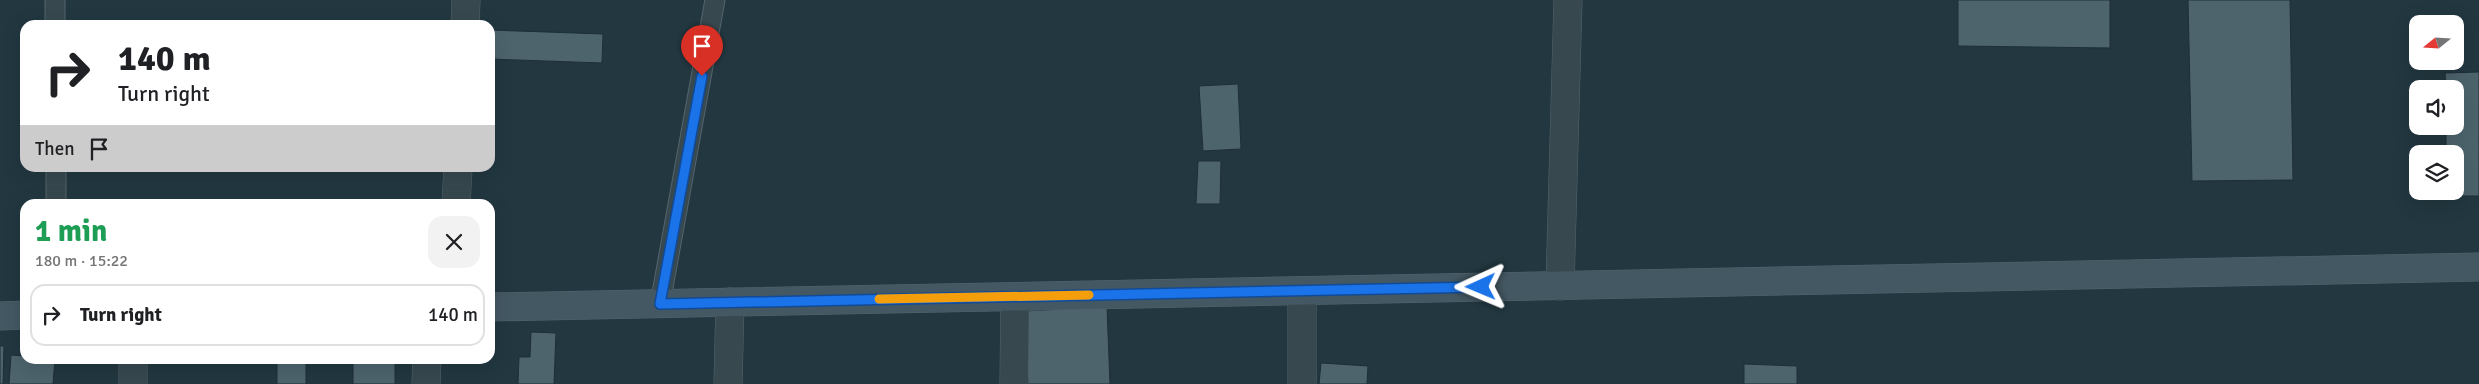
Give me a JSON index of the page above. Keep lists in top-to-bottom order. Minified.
{"north":"left","page":{"turn":["140 m","Turn right"],"then":"Then","heading":["1 min","180 m · 15:22"],"list":[{"name":"Turn right","value":"140 m"}]}}
